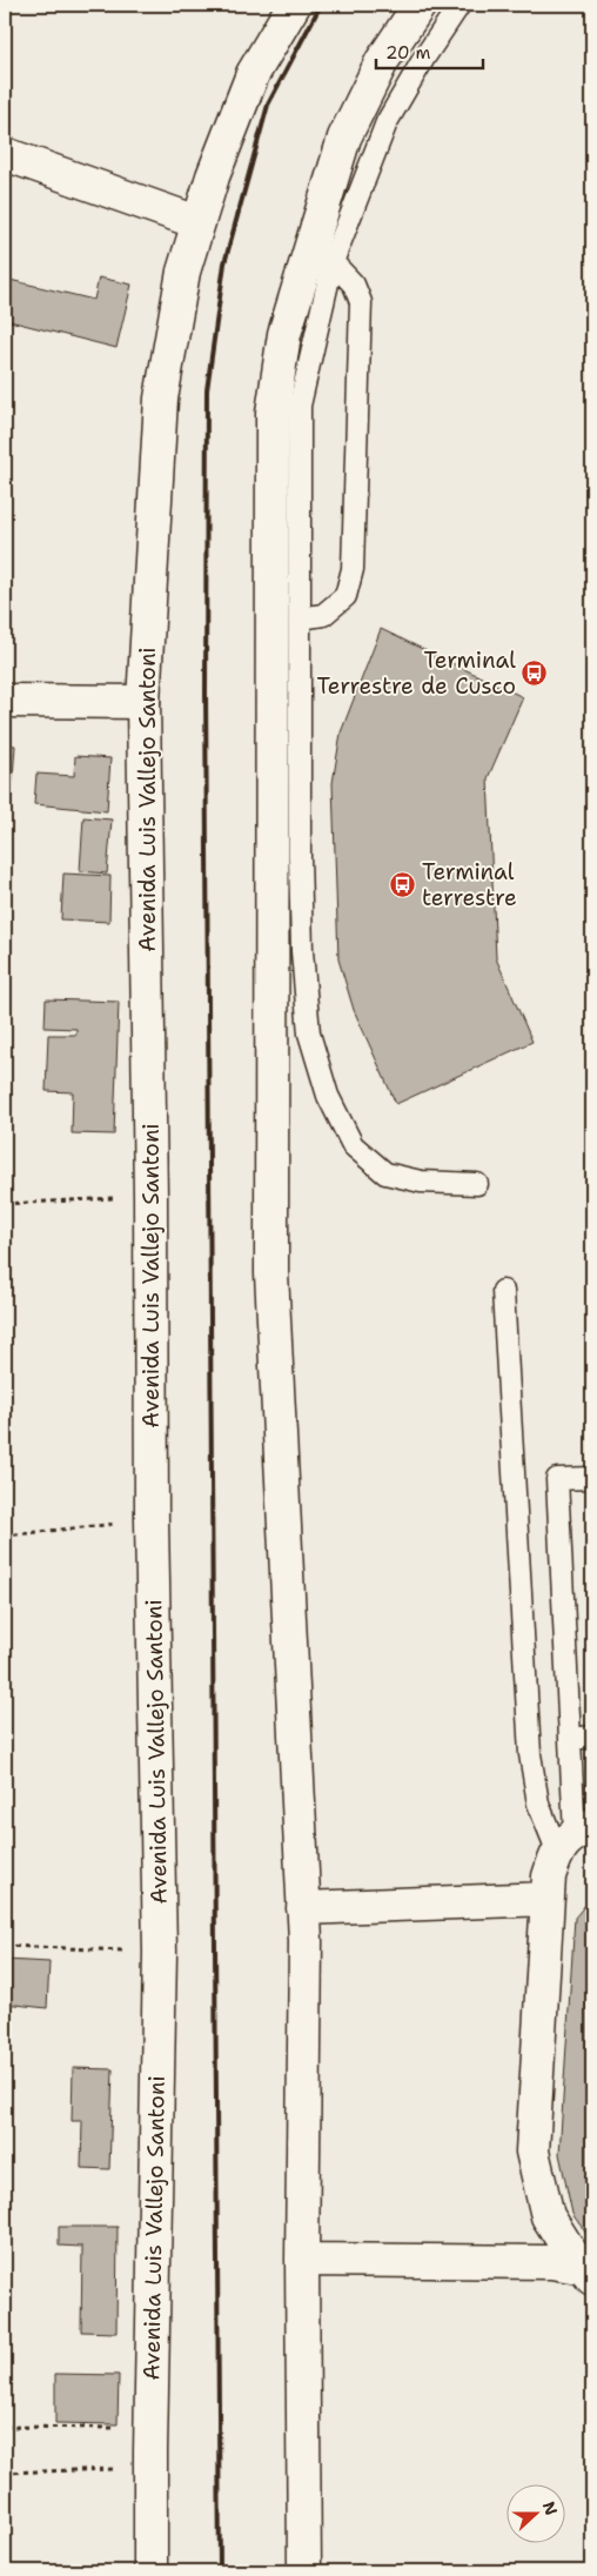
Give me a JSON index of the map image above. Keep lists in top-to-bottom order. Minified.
{"streets":{"street":["Avenida Luis Vallejo Santoni"]},"places":{"bus stop":["Terminal Terrestre de Cusco","Terminal terrestre"]},"scale_bar":"20 m","north":"right"}
